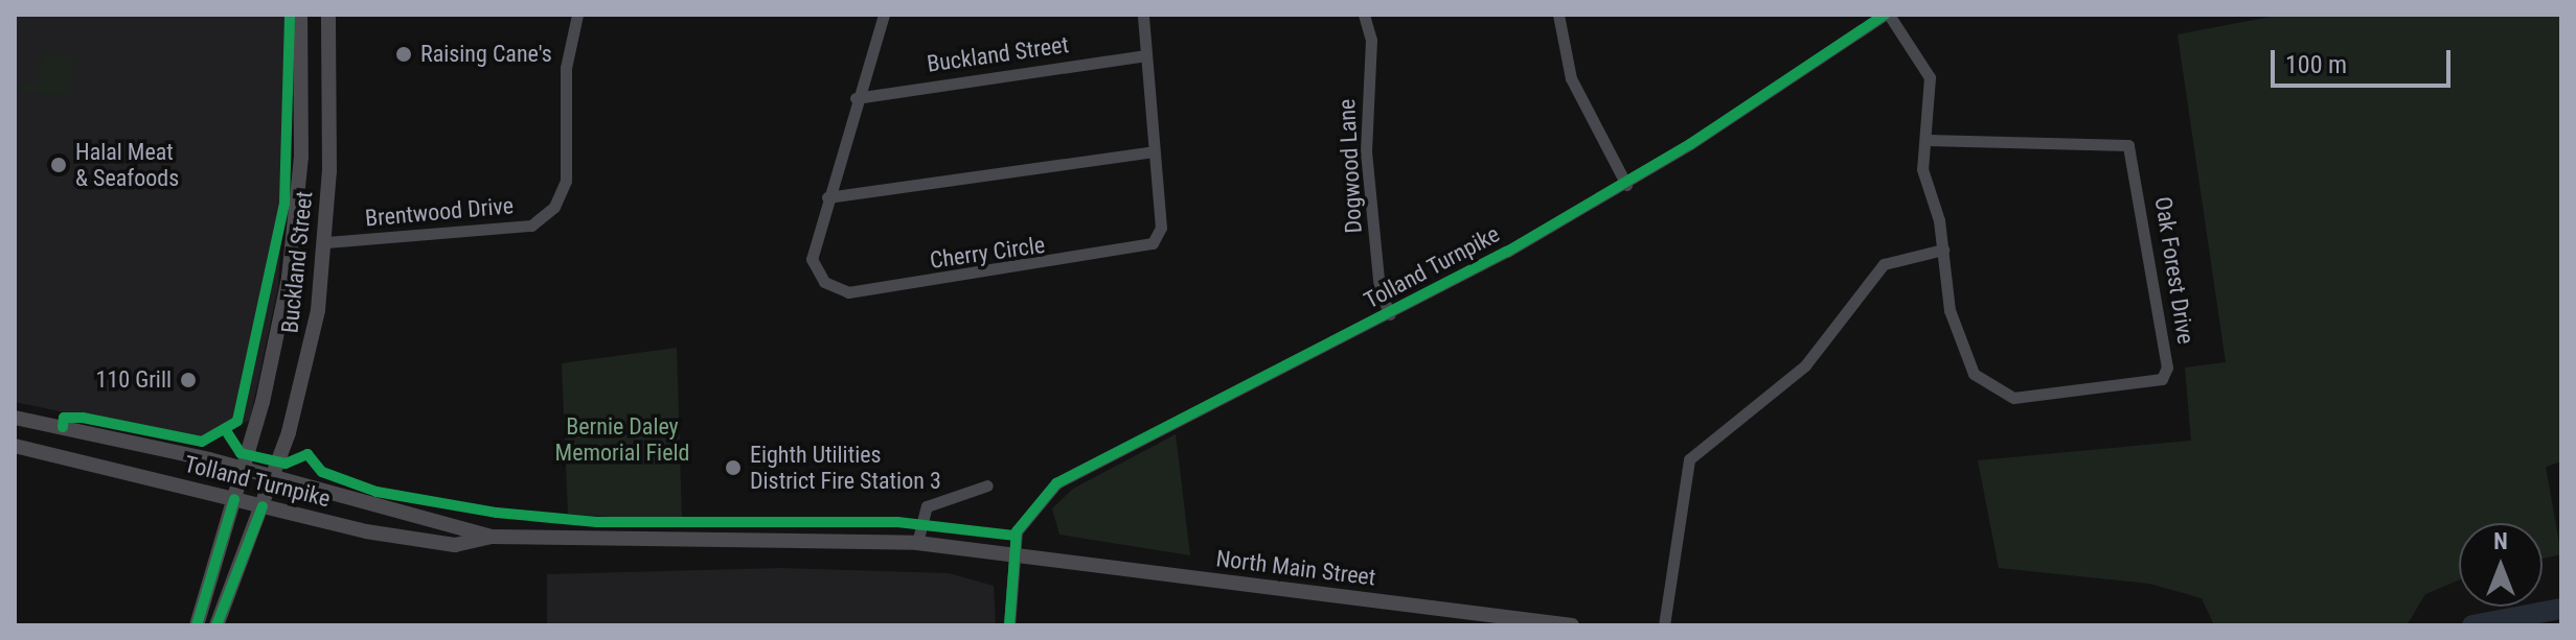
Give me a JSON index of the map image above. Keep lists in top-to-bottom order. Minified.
{"streets":{"main road":["Buckland Street","Tolland Turnpike","North Main Street"],"street":["Dogwood Lane","Brentwood Drive","Cherry Circle","Oak Forest Drive"]},"crossings":[["Buckland Street","Brentwood Drive"],["Buckland Street","Cherry Circle"],["Buckland Street","Tolland Turnpike"],["Dogwood Lane","Tolland Turnpike"],["Tolland Turnpike","Oak Forest Drive"],["Tolland Turnpike","North Main Street"]],"parks":["Bernie Daley Memorial Field"],"places":["Raising Cane's","Halal Meat & Seafoods","110 Grill","Eighth Utilities District Fire Station 3"],"scale_bar":"100 m","north":"top"}
